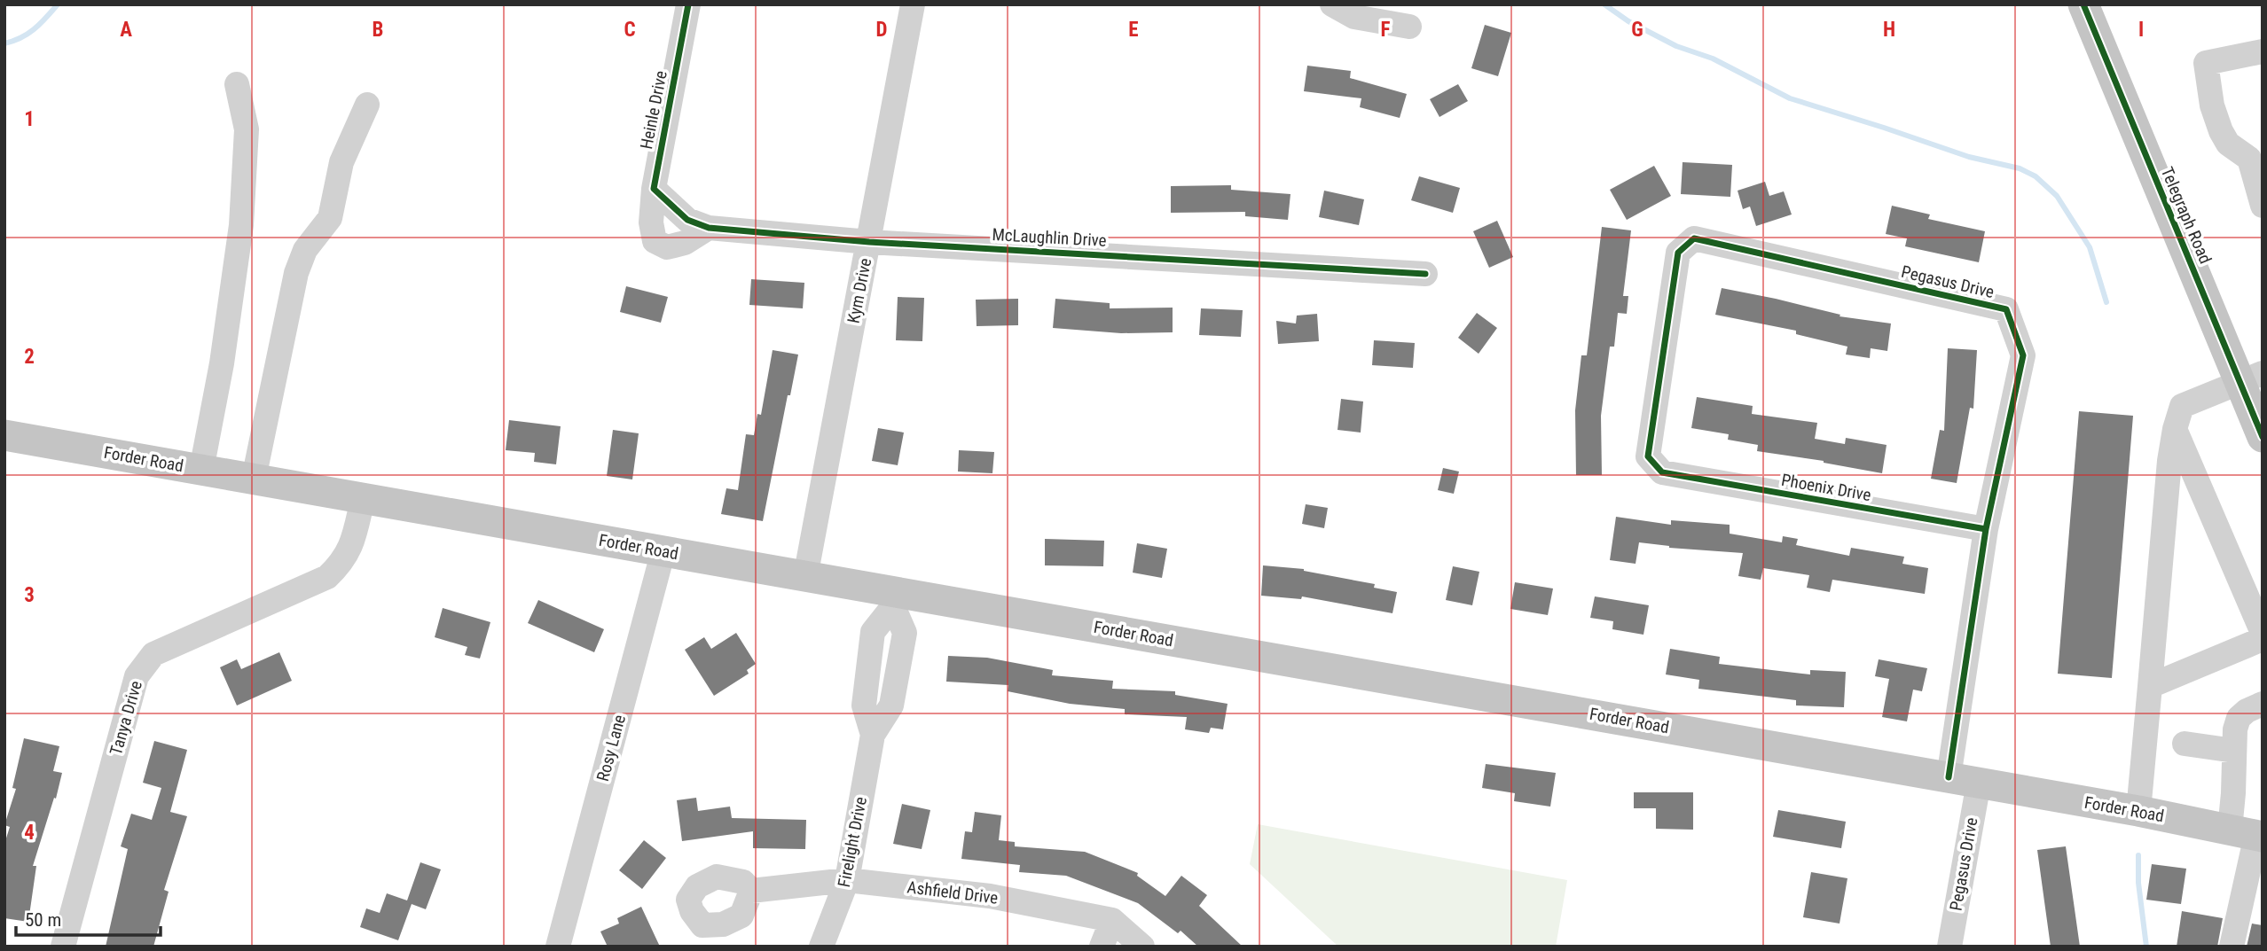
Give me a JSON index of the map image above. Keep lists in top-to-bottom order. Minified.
{"streets":{"main road":["Telegraph Road","Forder Road"],"street":["Heinle Drive","McLaughlin Drive","Pegasus Drive","Kym Drive","Phoenix Drive","Tanya Drive","Rosy Lane","Firelight Drive","Ashfield Drive"]},"crossings":[["Heinle Drive","McLaughlin Drive"],["McLaughlin Drive","Kym Drive"],["Pegasus Drive","Forder Road"],["Pegasus Drive","Phoenix Drive"],["Kym Drive","Forder Road"],["Forder Road","Tanya Drive"],["Forder Road","Rosy Lane"],["Forder Road","Firelight Drive"],["Firelight Drive","Ashfield Drive"]],"scale_bar":"50 m","grid":{"columns":["A","B","C","D","E","F","G","H","I"],"rows":["1","2","3","4"]}}
